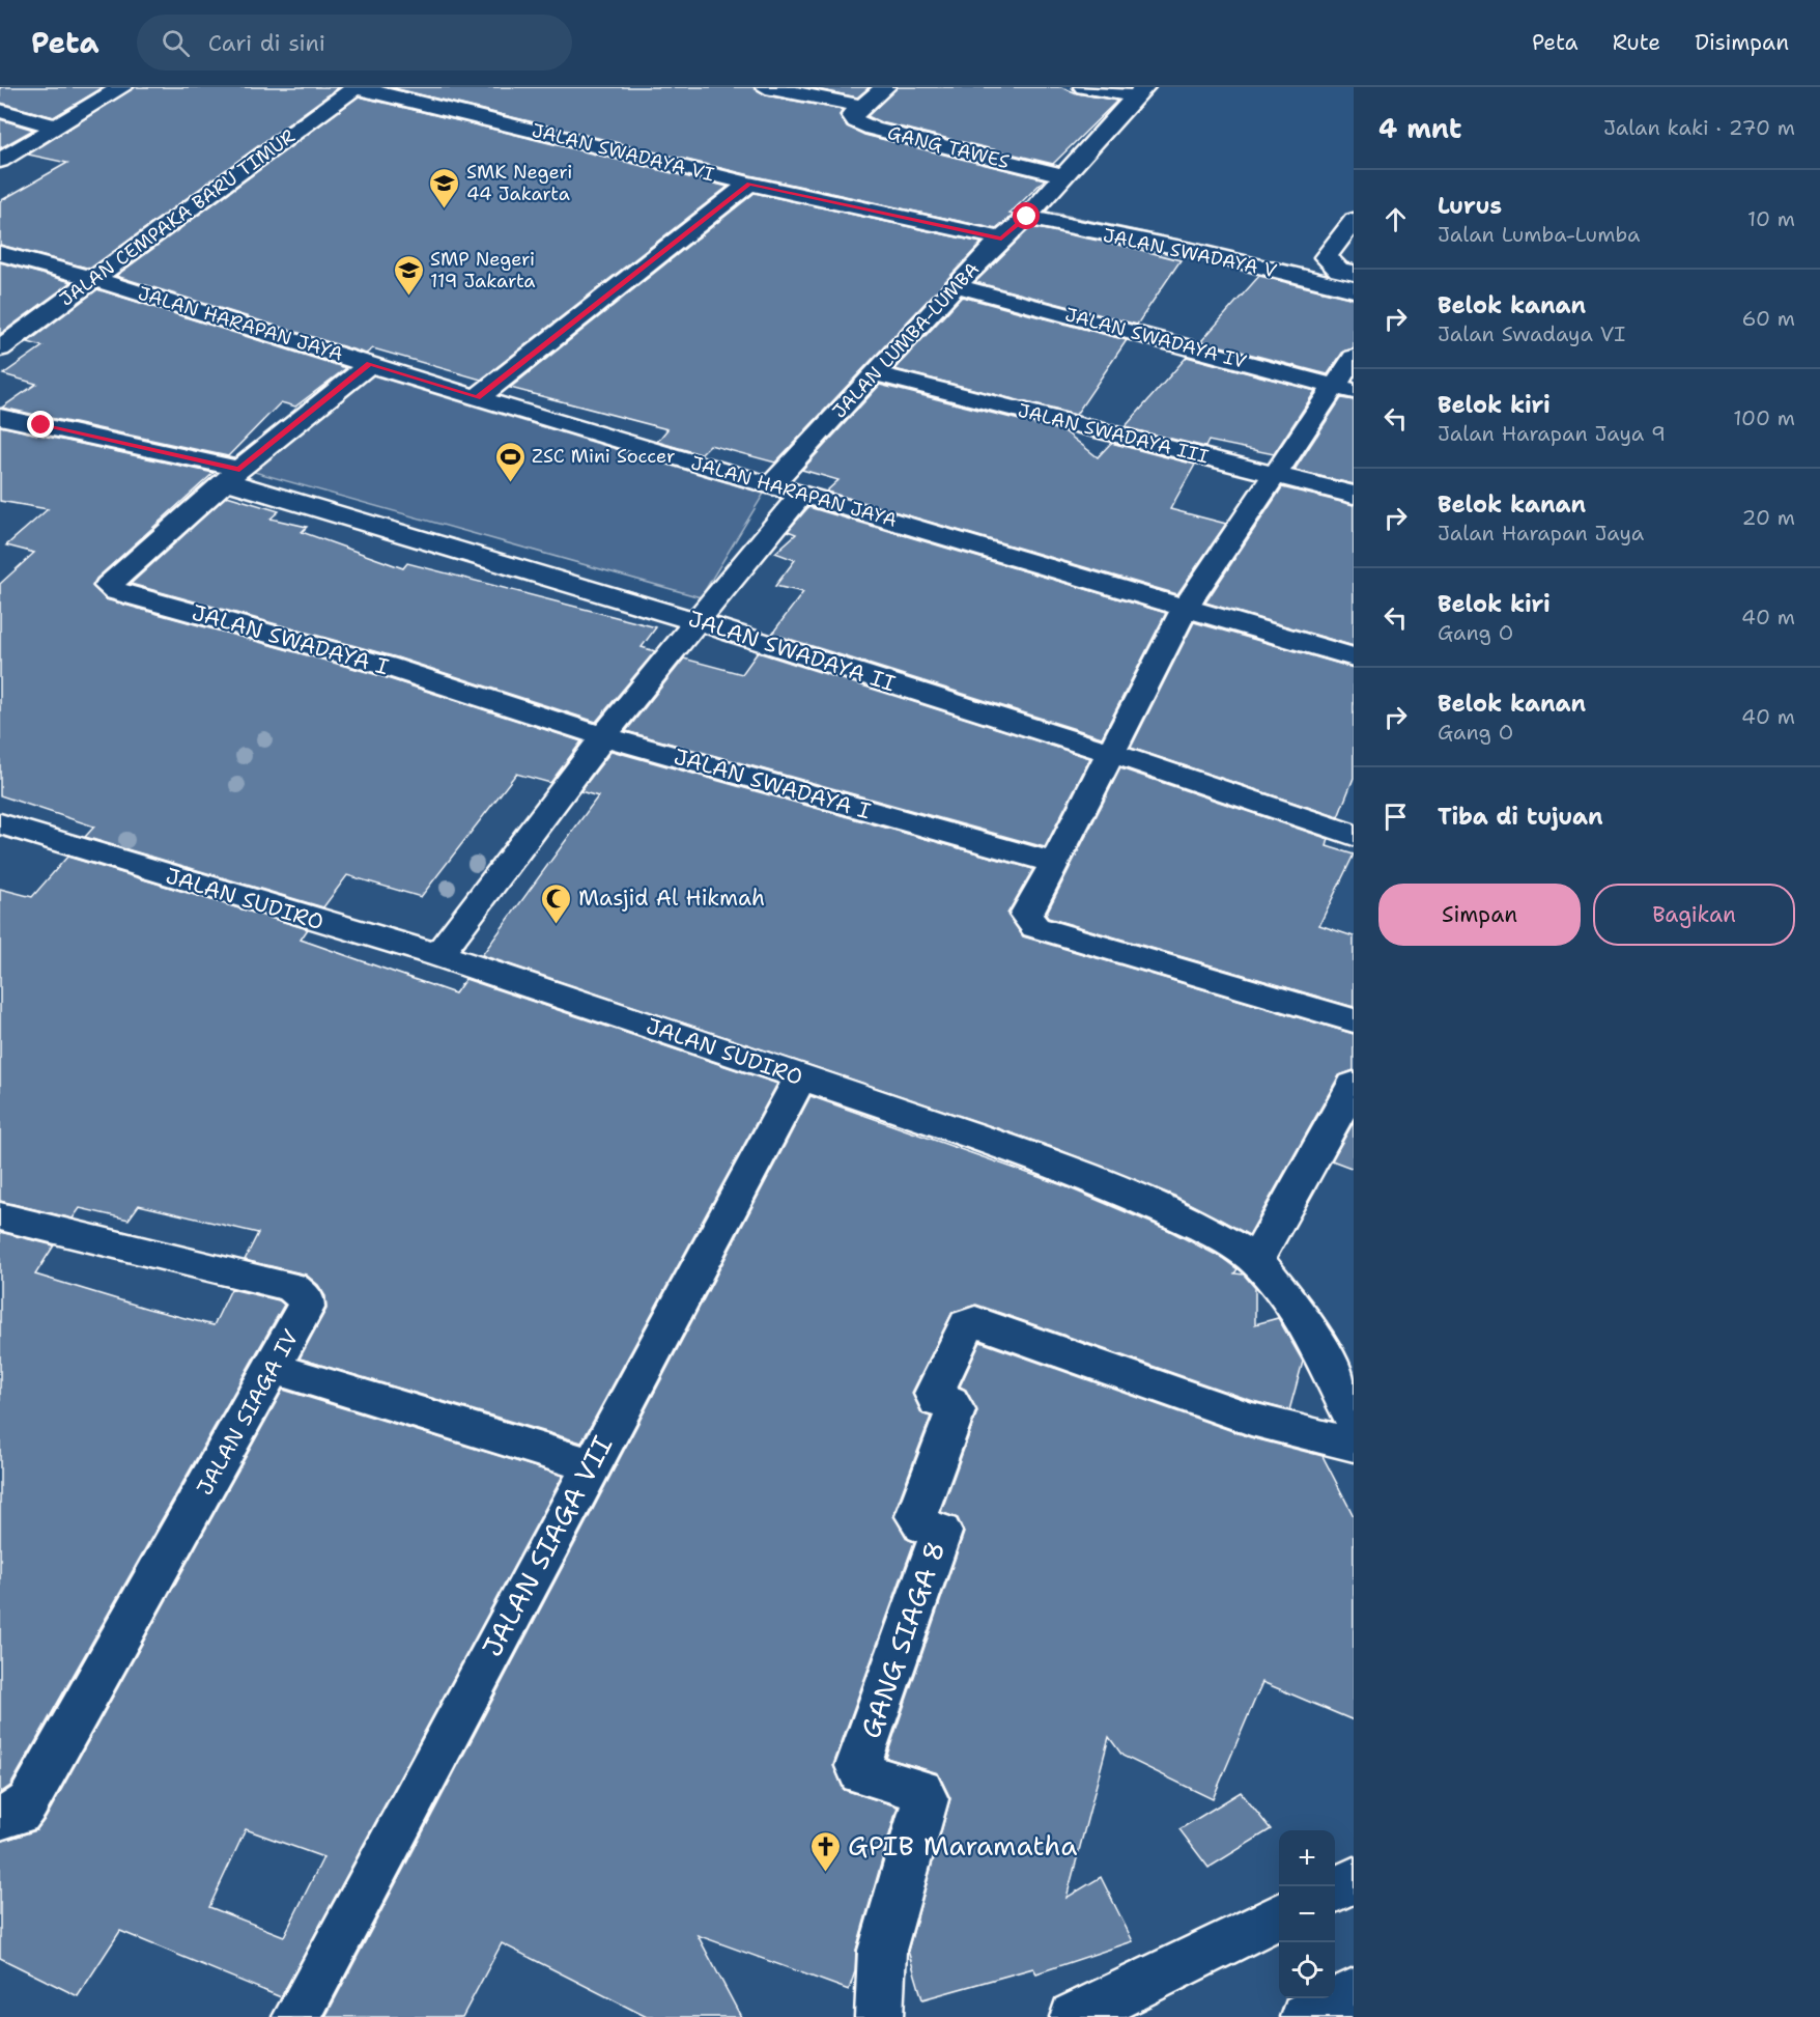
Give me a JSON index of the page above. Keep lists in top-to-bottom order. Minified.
{"streets":{"street":["GANG TAWES","JALAN SWADAYA VI","JALAN CEMPAKA BARU TIMUR","JALAN SWADAYA V","JALAN HARAPAN JAYA","JALAN SWADAYA IV","JALAN LUMBA-LUMBA","JALAN SWADAYA III","JALAN SWADAYA I","JALAN SWADAYA II","JALAN SUDIRO","JALAN SIAGA IV","JALAN SIAGA VII","GANG SIAGA 8"]},"crossings":[["GANG TAWES","JALAN LUMBA-LUMBA"],["JALAN SWADAYA VI","JALAN CEMPAKA BARU TIMUR"],["JALAN SWADAYA VI","JALAN LUMBA-LUMBA"],["JALAN CEMPAKA BARU TIMUR","JALAN HARAPAN JAYA"],["JALAN SWADAYA V","JALAN LUMBA-LUMBA"],["JALAN HARAPAN JAYA","JALAN LUMBA-LUMBA"],["JALAN SWADAYA IV","JALAN LUMBA-LUMBA"],["JALAN LUMBA-LUMBA","JALAN SWADAYA III"],["JALAN SWADAYA I","JALAN SWADAYA II"],["JALAN SUDIRO","JALAN SIAGA VII"]],"places":{"school or university":["SMK Negeri 44 Jakarta","SMP Negeri 119 Jakarta"],"sports":["ZSC Mini Soccer"],"mosque":["Masjid Al Hikmah"],"church":["GPIB Maramatha"]},"page":{"header":"Peta","search":"Cari di sini","nav":["Peta","Rute","Disimpan"],"heading":["4 mnt","Jalan kaki · 270 m"],"list":[["Lurus","Jalan Lumba-Lumba","10 m"],["Belok kanan","Jalan Swadaya VI","60 m"],["Belok kiri","Jalan Harapan Jaya 9","100 m"],["Belok kanan","Jalan Harapan Jaya","20 m"],["Belok kiri","Gang O","40 m"],["Belok kanan","Gang O","40 m"],"Tiba di tujuan"],"buttons":["Simpan","Bagikan"],"map_buttons":["+","−"]}}
